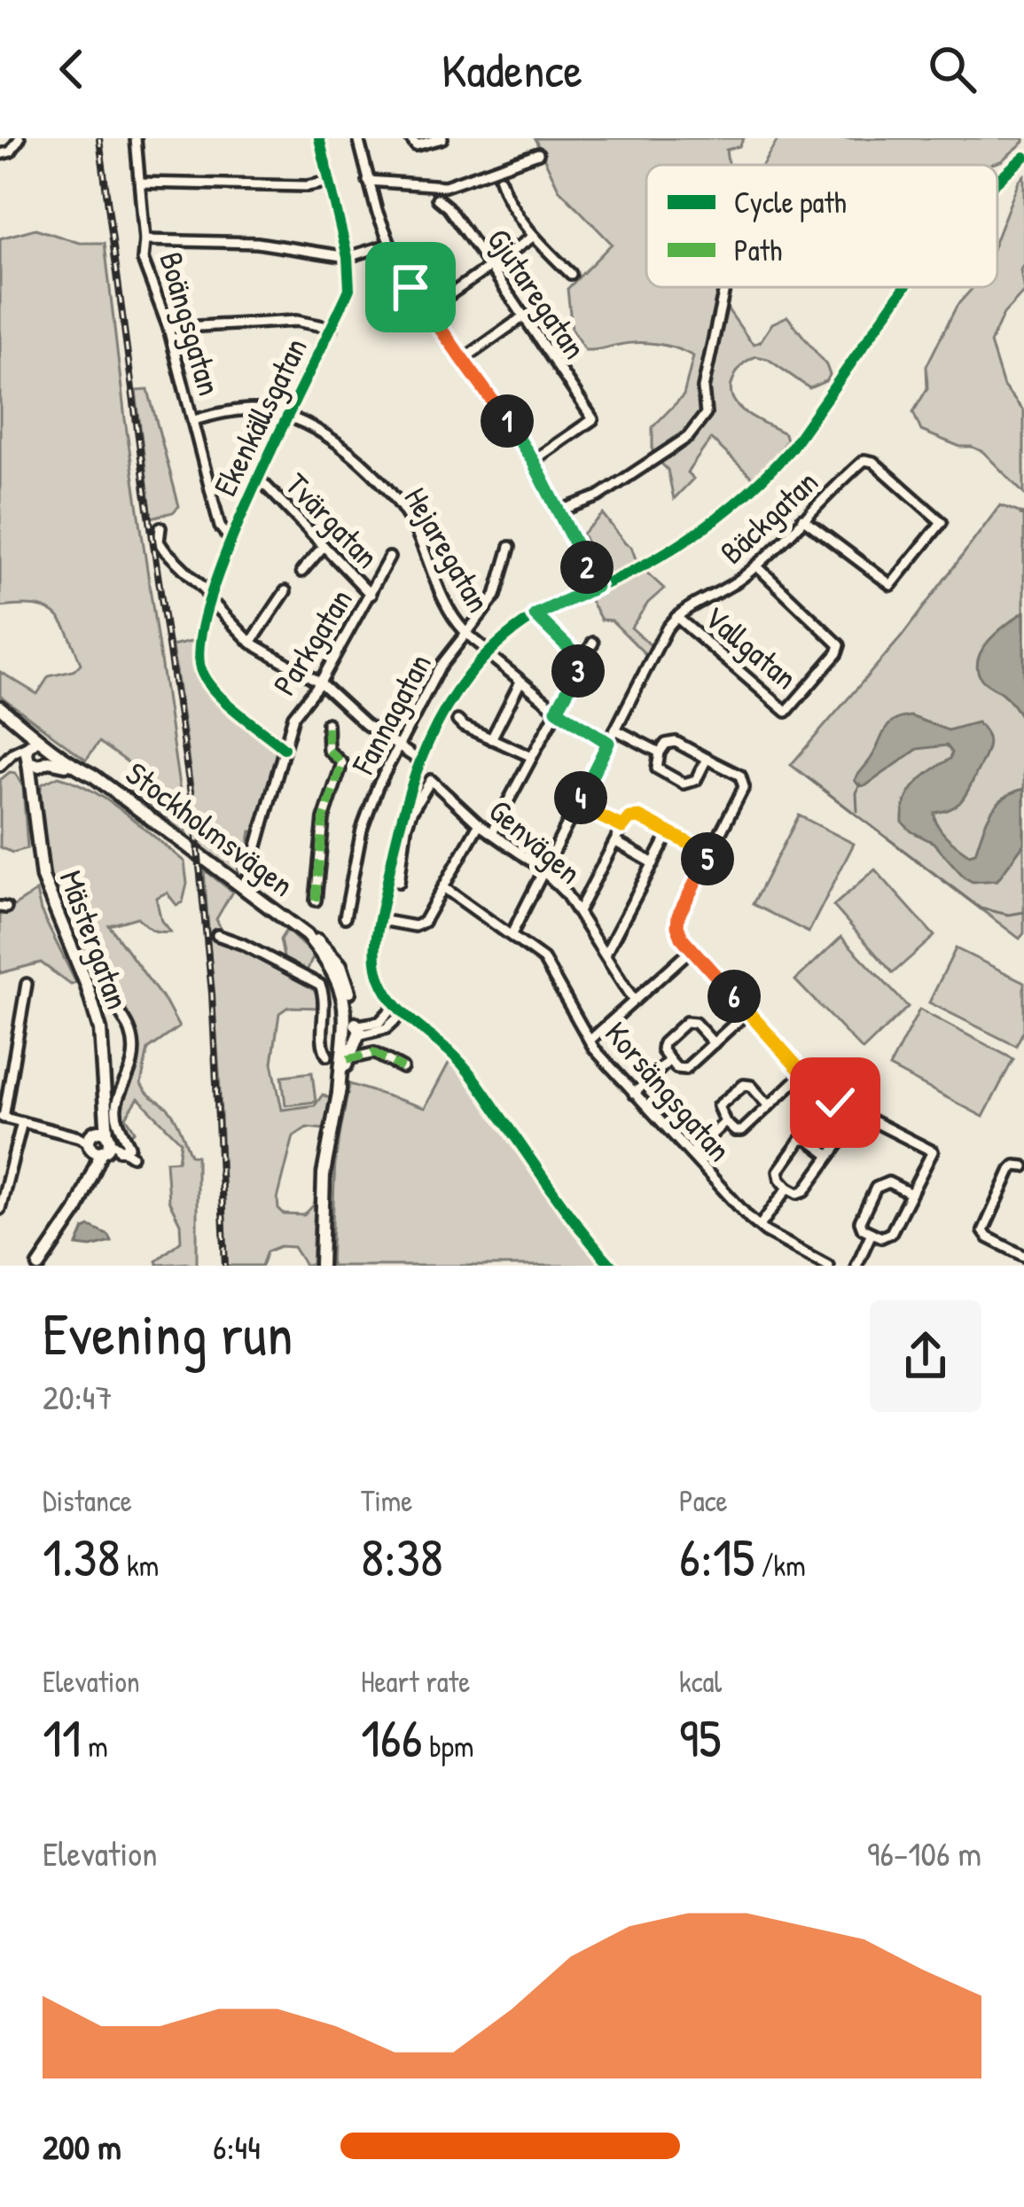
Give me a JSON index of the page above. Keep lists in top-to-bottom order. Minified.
{"streets":{"main road":["Stockholmsvägen","Mästergatan"],"street":["Gjutaregatan","Boängsgatan","Ekenkällsgatan","Bäckgatan","Tvärgatan","Hejaregatan","Parkgatan","Vallgatan","Fannagatan","Genvägen","Korsängsgatan"]},"crossings":[["Boängsgatan","Ekenkällsgatan"],["Boängsgatan","Hejaregatan"],["Ekenkällsgatan","Tvärgatan"],["Ekenkällsgatan","Hejaregatan"],["Ekenkällsgatan","Parkgatan"],["Bäckgatan","Hejaregatan"],["Bäckgatan","Vallgatan"],["Bäckgatan","Genvägen"],["Bäckgatan","Korsängsgatan"],["Tvärgatan","Parkgatan"],["Hejaregatan","Fannagatan"],["Stockholmsvägen","Mästergatan"]],"legend":["Cycle path","Path"],"page":{"header":"Kadence","pins":["1","2","3","4","5","6"],"heading":["Evening run","20:47"],"stats":[["Distance","1.38 km"],["Time","8:38"],["Pace","6:15 /km"],["Elevation","11 m"],["Heart rate","166 bpm"],["kcal","95"]],"chart":["Elevation","96–106 m"],"list":[{"name":"200 m","note":"6:44"}]}}
